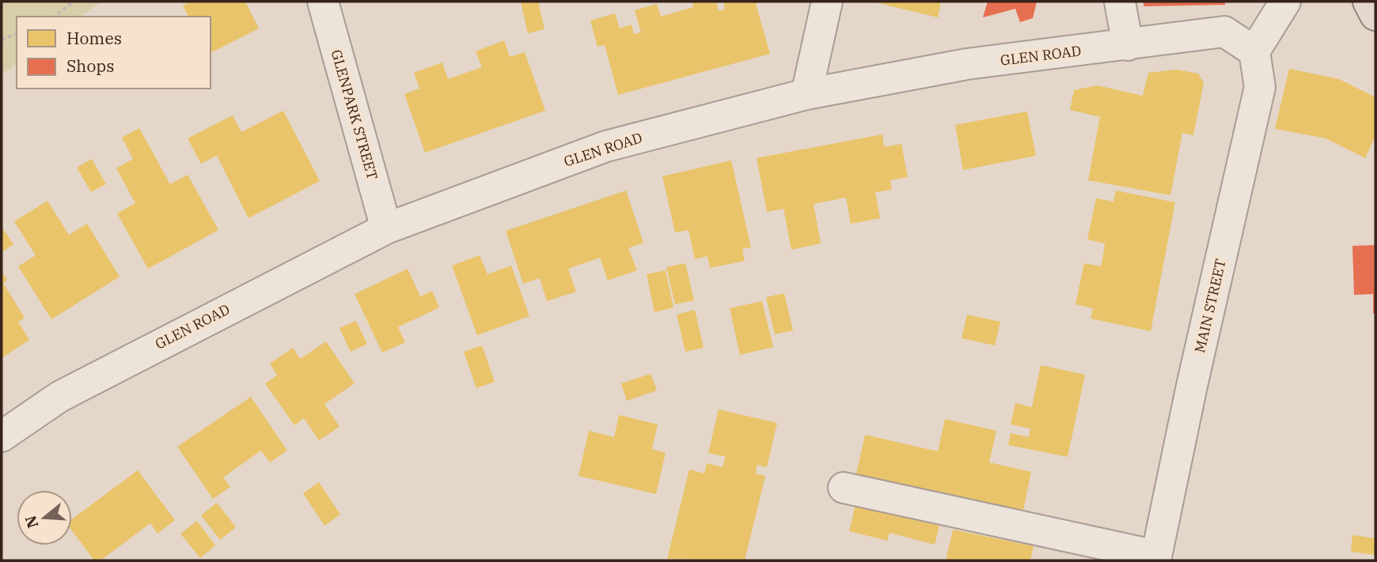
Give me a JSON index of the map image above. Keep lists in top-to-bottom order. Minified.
{"streets":{"street":["GLEN ROAD","GLENPARK STREET","MAIN STREET"]},"crossings":[["GLEN ROAD","GLENPARK STREET"],["GLEN ROAD","MAIN STREET"]],"legend":["Homes","Shops"],"north":"left"}
